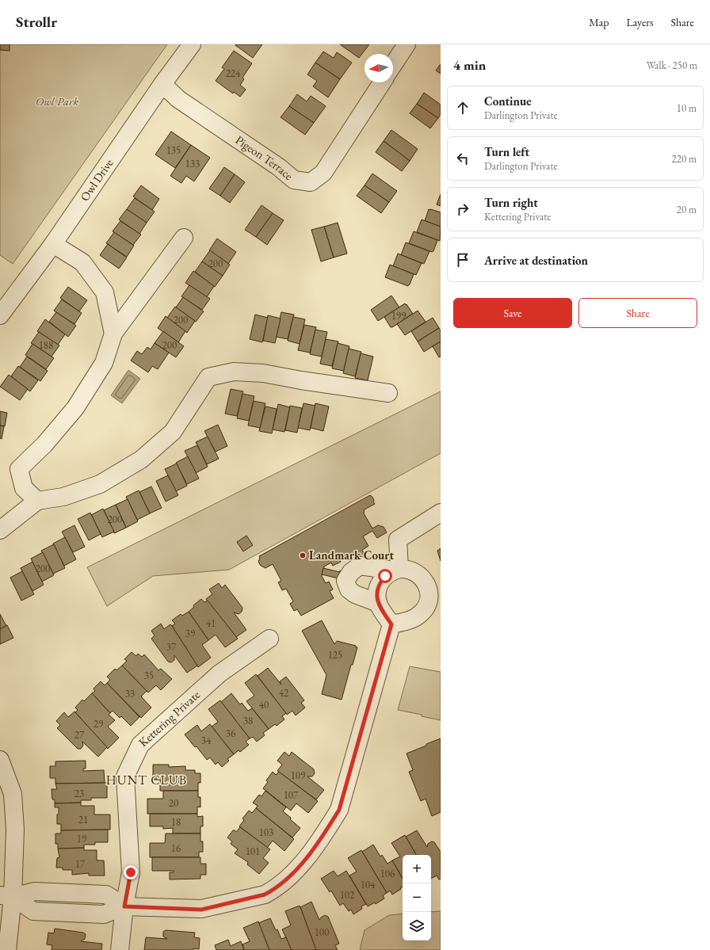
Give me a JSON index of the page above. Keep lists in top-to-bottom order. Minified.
{"streets":{"street":["Pigeon Terrace","Owl Drive","Kettering Private"]},"crossings":[["Pigeon Terrace","Owl Drive"]],"districts":["HUNT CLUB"],"parks":["Owl Park"],"places":["Landmark Court"],"house_numbers":["224","135","133","200","199","200","188","200","200","200","41","39","37","125","35","42","33","40","38","29","36","27","34","109","23","107","20","21","18","103","19","16","101","17","106","104","102","100"],"north":"left","page":{"header":"Strollr","nav":["Map","Layers","Share"],"heading":["4 min","Walk · 250 m"],"list":[["Continue","Darlington Private","10 m"],["Turn left","Darlington Private","220 m"],["Turn right","Kettering Private","20 m"],"Arrive at destination"],"buttons":["Save","Share"],"map_buttons":["+","−"]}}
